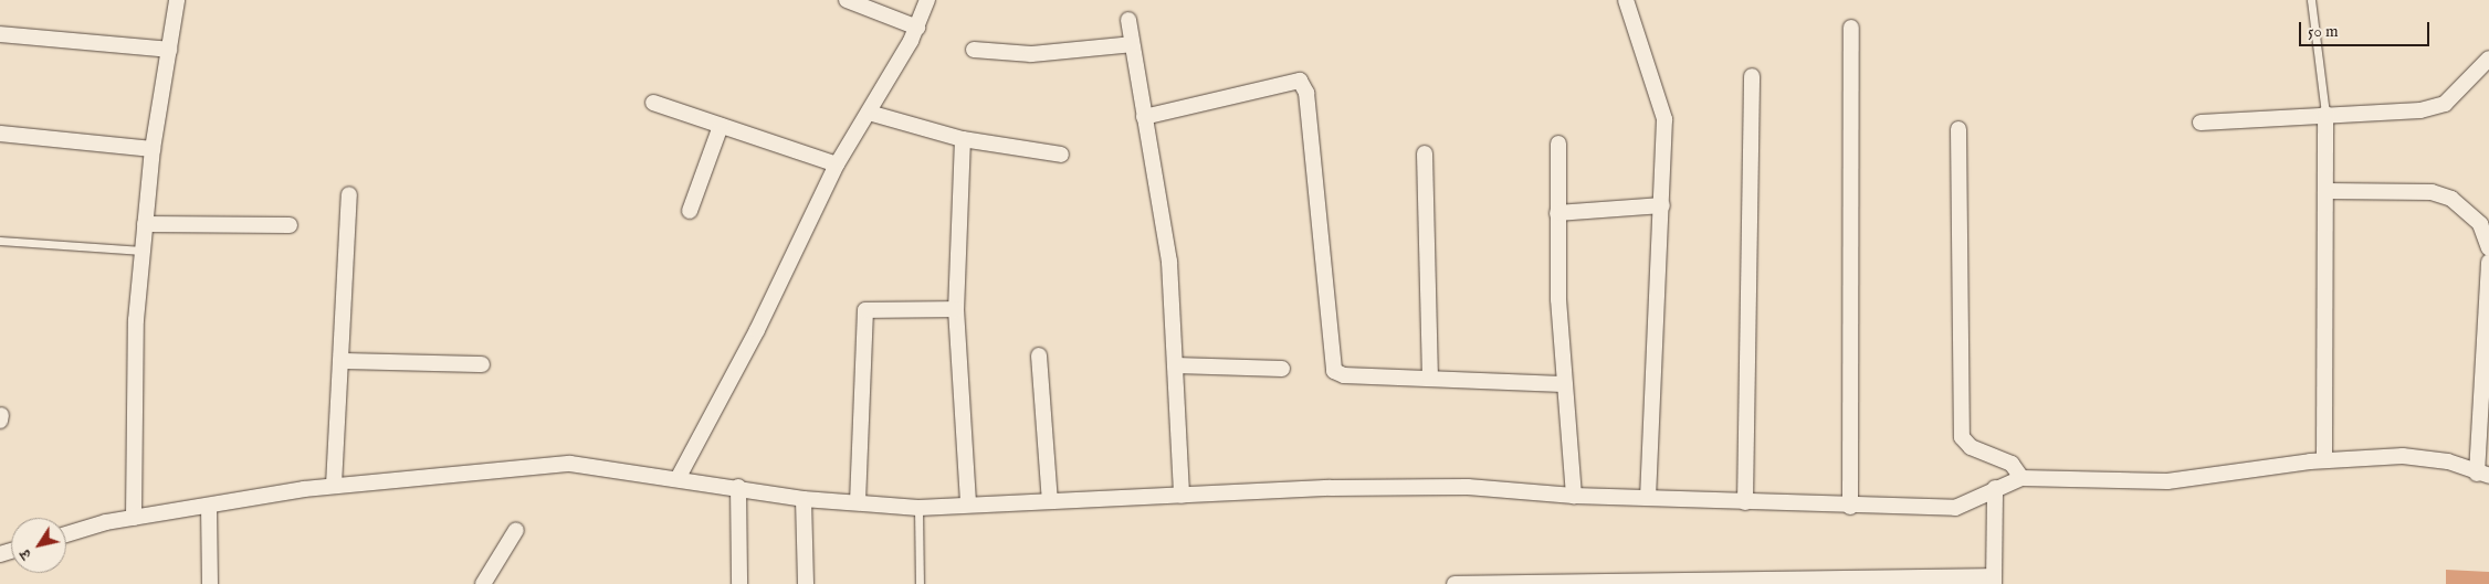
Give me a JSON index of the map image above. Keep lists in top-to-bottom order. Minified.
{"scale_bar":"50 m","north":"bottom left"}
